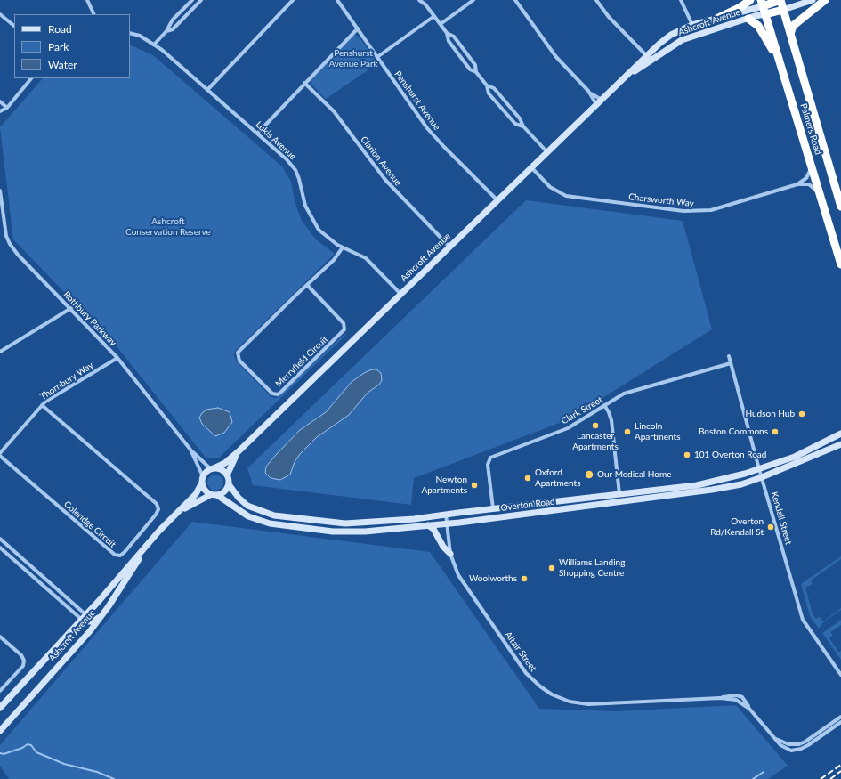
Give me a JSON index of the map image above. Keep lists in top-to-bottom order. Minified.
{"streets":{"highway":["Palmers Road"],"main road":["Ashcroft Avenue","Overton Road"],"street":["Penshurst Avenue","Lukis Avenue","Clarion Avenue","Charsworth Way","Rothbury Parkway","Merryfield Circuit","Thornbury Way","Clark Street","Kendall Street","Coleridge Circuit","Altair Street"]},"crossings":[["Ashcroft Avenue","Penshurst Avenue"],["Ashcroft Avenue","Palmers Road"],["Ashcroft Avenue","Lukis Avenue"],["Ashcroft Avenue","Clarion Avenue"],["Ashcroft Avenue","Charsworth Way"],["Ashcroft Avenue","Rothbury Parkway"],["Ashcroft Avenue","Overton Road"],["Lukis Avenue","Merryfield Circuit"],["Rothbury Parkway","Thornbury Way"],["Rothbury Parkway","Overton Road"],["Thornbury Way","Coleridge Circuit"],["Clark Street","Overton Road"],["Clark Street","Kendall Street"],["Overton Road","Kendall Street"],["Overton Road","Altair Street"]],"parks":["Penshurst Avenue Park","Ashcroft Conservation Reserve"],"places":["Hudson Hub","Lancaster Apartments","Lincoln Apartments","Boston Commons","101 Overton Road","Our Medical Home","Oxford Apartments","Newton Apartments","Overton Rd/Kendall St","Williams Landing Shopping Centre","Woolworths"],"legend":["Road","Park","Water"]}
